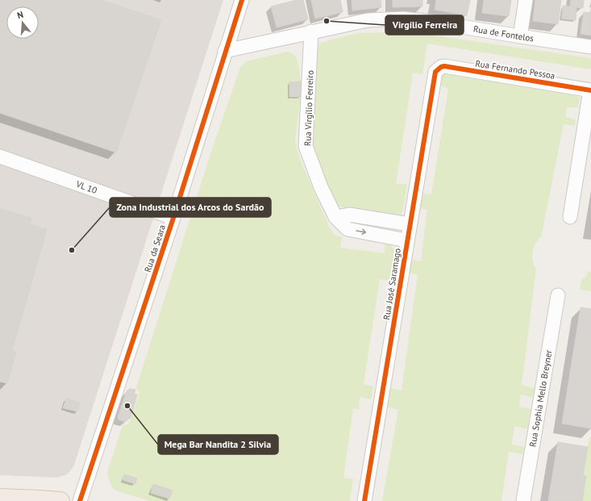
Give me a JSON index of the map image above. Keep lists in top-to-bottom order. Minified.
{"streets":{"street":["Rua de Fontelos","Rua Fernando Pessoa","Rua Virgílio Ferreiro","VL 10","Rua da Seara","Rua José Saramago","Rua Sophia Mello Breyner"]},"crossings":[["Rua de Fontelos","Rua Virgílio Ferreiro"],["Rua de Fontelos","Rua da Seara"],["Rua Fernando Pessoa","Rua José Saramago"],["Rua Virgílio Ferreiro","Rua José Saramago"],["VL 10","Rua da Seara"]],"places":["Virgílio Ferreira","Zona Industrial dos Arcos do Sardão","Mega Bar Nandita 2 Silvia"],"north":"top"}
